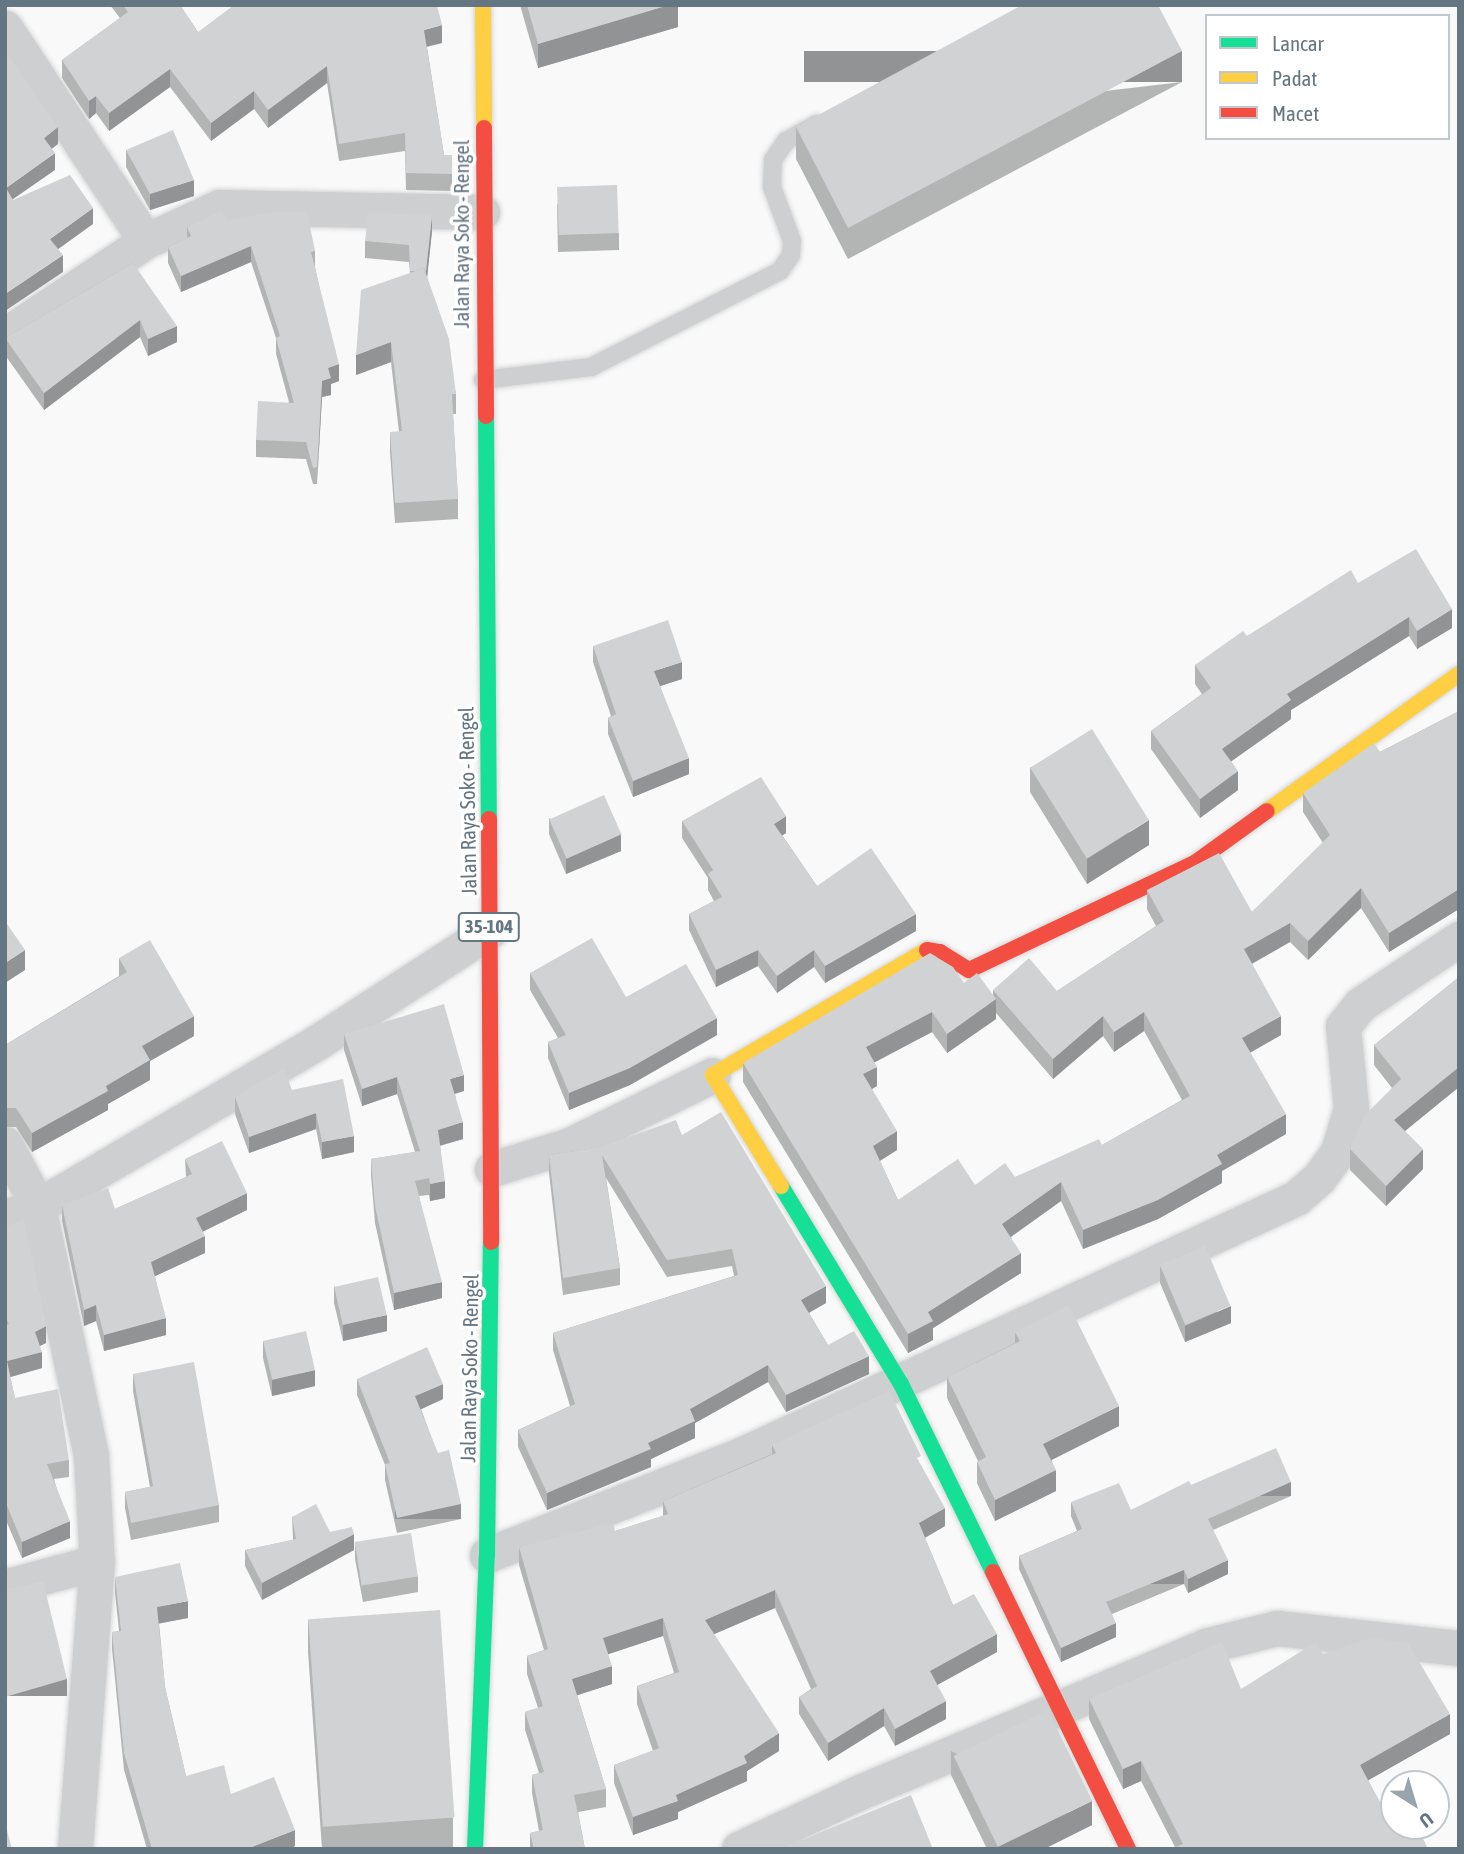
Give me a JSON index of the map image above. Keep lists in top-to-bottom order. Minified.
{"streets":{"main road":["Jalan Raya Soko - Rengel","35-104"]},"legend":["Lancar","Padat","Macet"],"north":"bottom right"}
